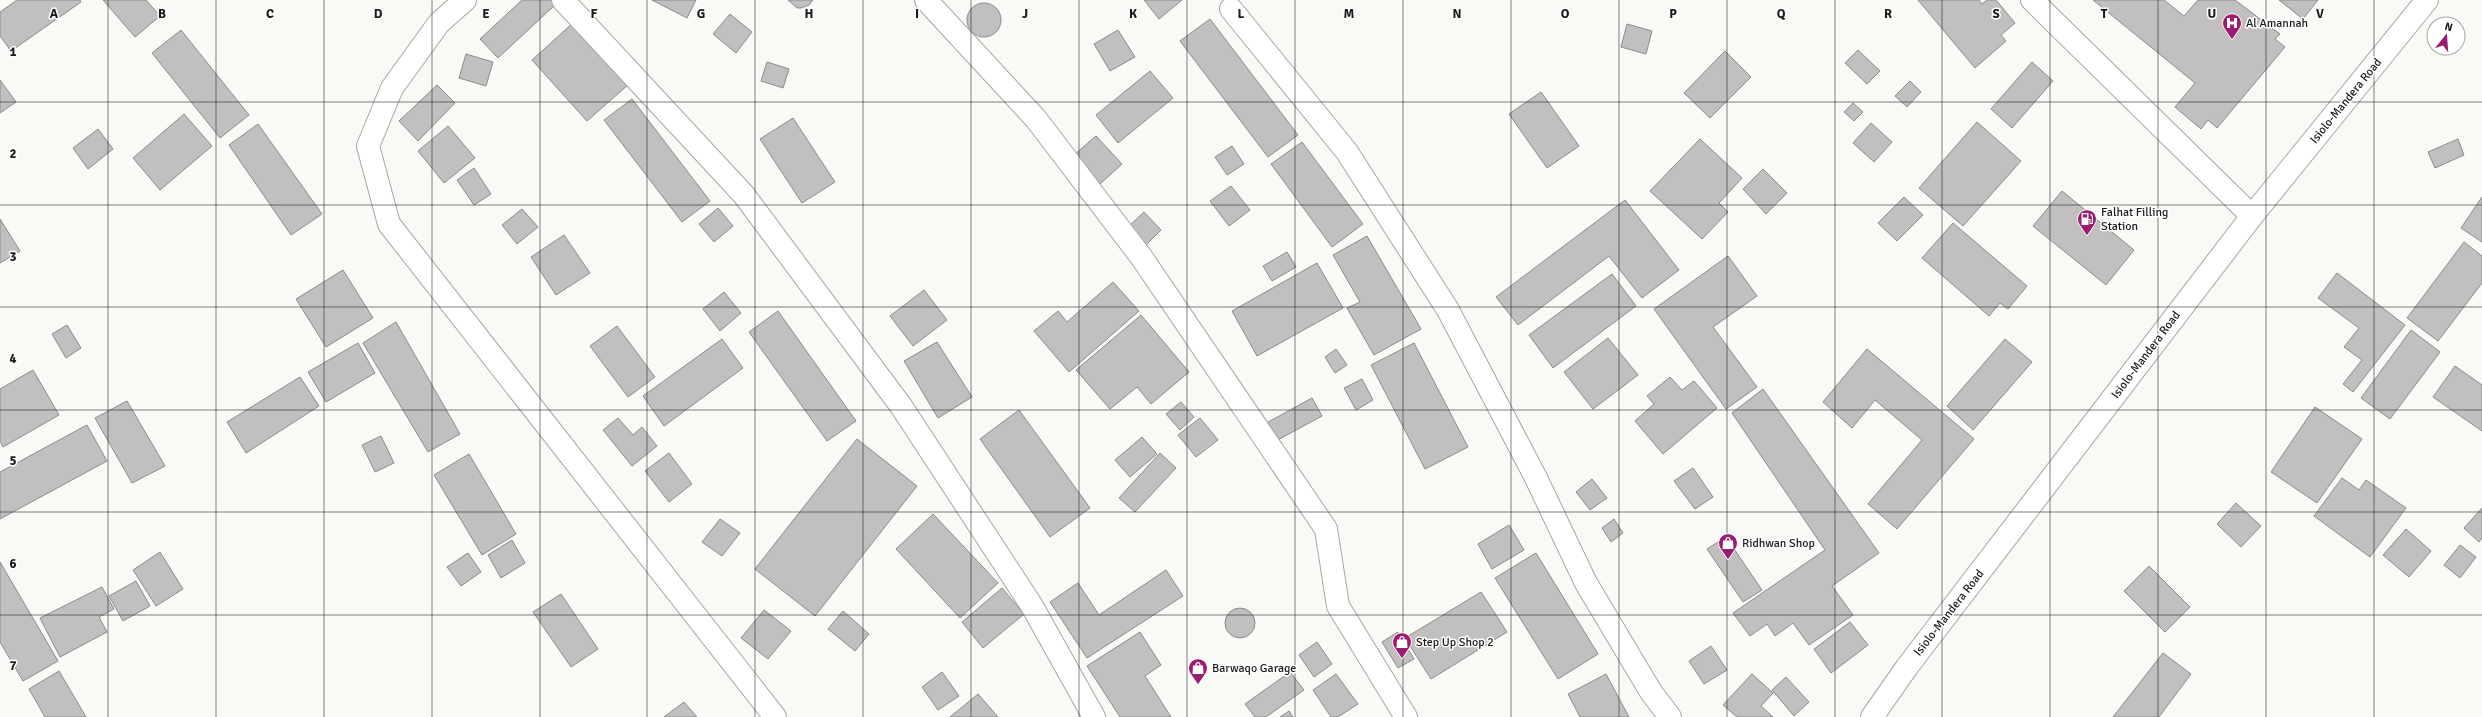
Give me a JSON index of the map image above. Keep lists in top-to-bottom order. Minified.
{"streets":{"main road":["Isiolo-Mandera Road"]},"places":{"hospital":["Al Amannah"],"fuel station":["Falhat Filling Station"],"shop":["Ridhwan Shop","Step Up Shop 2","Barwaqo Garage"]},"north":"top","grid":{"columns":["A","B","C","D","E","F","G","H","I","J","K","L","M","N","O","P","Q","R","S","T","U","V"],"rows":["1","2","3","4","5","6","7"]}}
